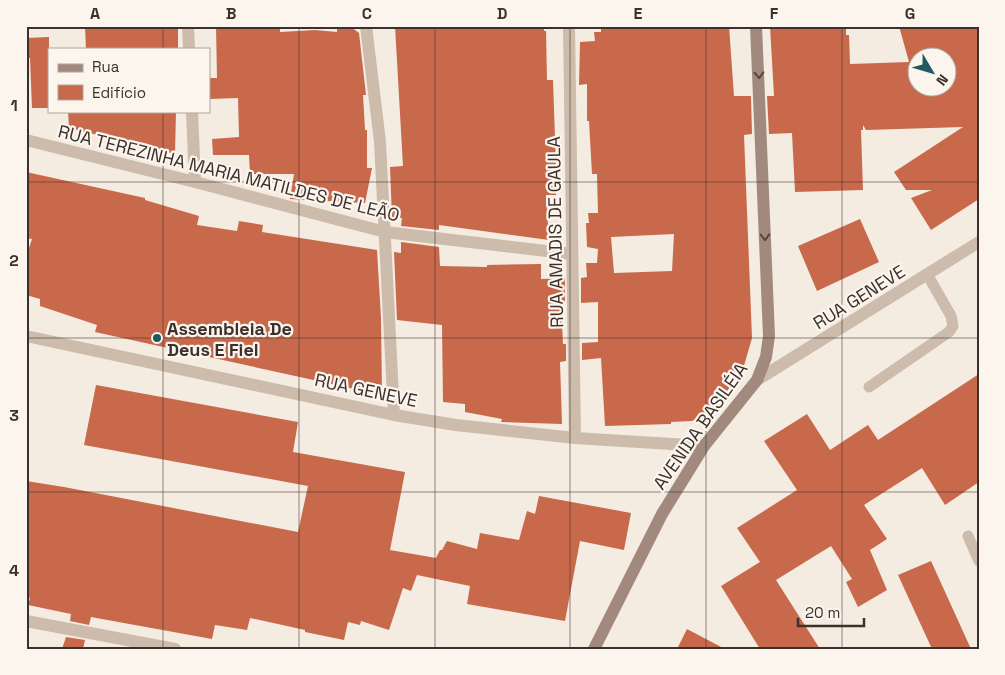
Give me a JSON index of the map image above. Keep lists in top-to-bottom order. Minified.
{"streets":{"street":["RUA TEREZINHA MARIA MATILDES DE LEÃO","RUA AMADIS DE GAULA","RUA GENEVE","AVENIDA BASILÉIA"]},"crossings":[["RUA TEREZINHA MARIA MATILDES DE LEÃO","RUA AMADIS DE GAULA"],["RUA AMADIS DE GAULA","RUA GENEVE"],["RUA GENEVE","AVENIDA BASILÉIA"]],"one_way":["AVENIDA BASILÉIA"],"places":["Assembleia De Deus E Fiel"],"legend":["Rua","Edifício"],"scale_bar":"20 m","north":"bottom right","grid":{"columns":["A","B","C","D","E","F","G"],"rows":["1","2","3","4"]}}
